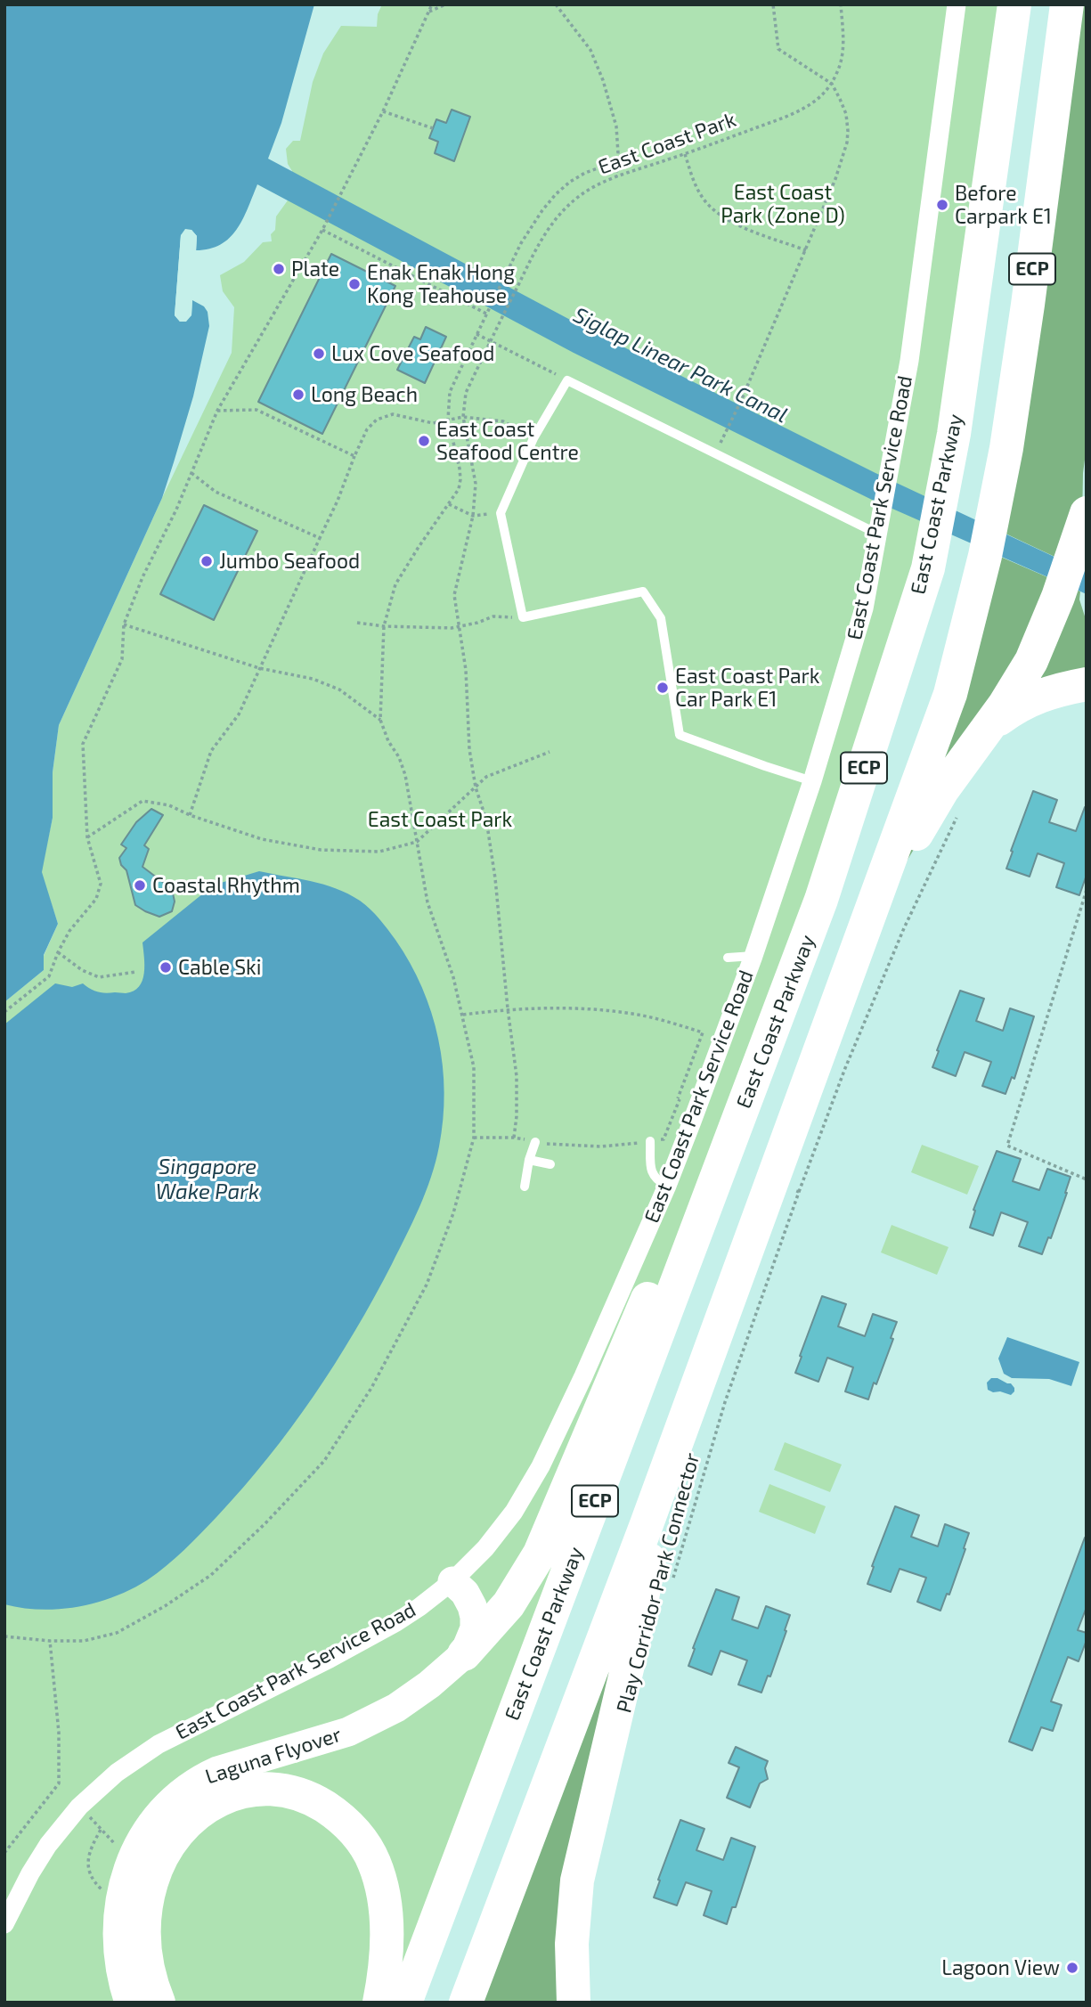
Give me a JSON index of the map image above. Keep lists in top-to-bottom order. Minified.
{"streets":{"highway":["ECP","East Coast Parkway"],"main road":["Laguna Flyover"],"street":["East Coast Park Service Road"],"path":["East Coast Park","Play Corridor Park Connector"]},"water":["Siglap Linear Park Canal","Singapore Wake Park"],"parks":["East Coast Park (Zone D)","East Coast Park"],"places":["Before Carpark E1","Plate","Enak Enak Hong Kong Teahouse","Lux Cove Seafood","Long Beach","East Coast Seafood Centre","Jumbo Seafood","East Coast Park Car Park E1","Coastal Rhythm","Cable Ski","Lagoon View"]}
